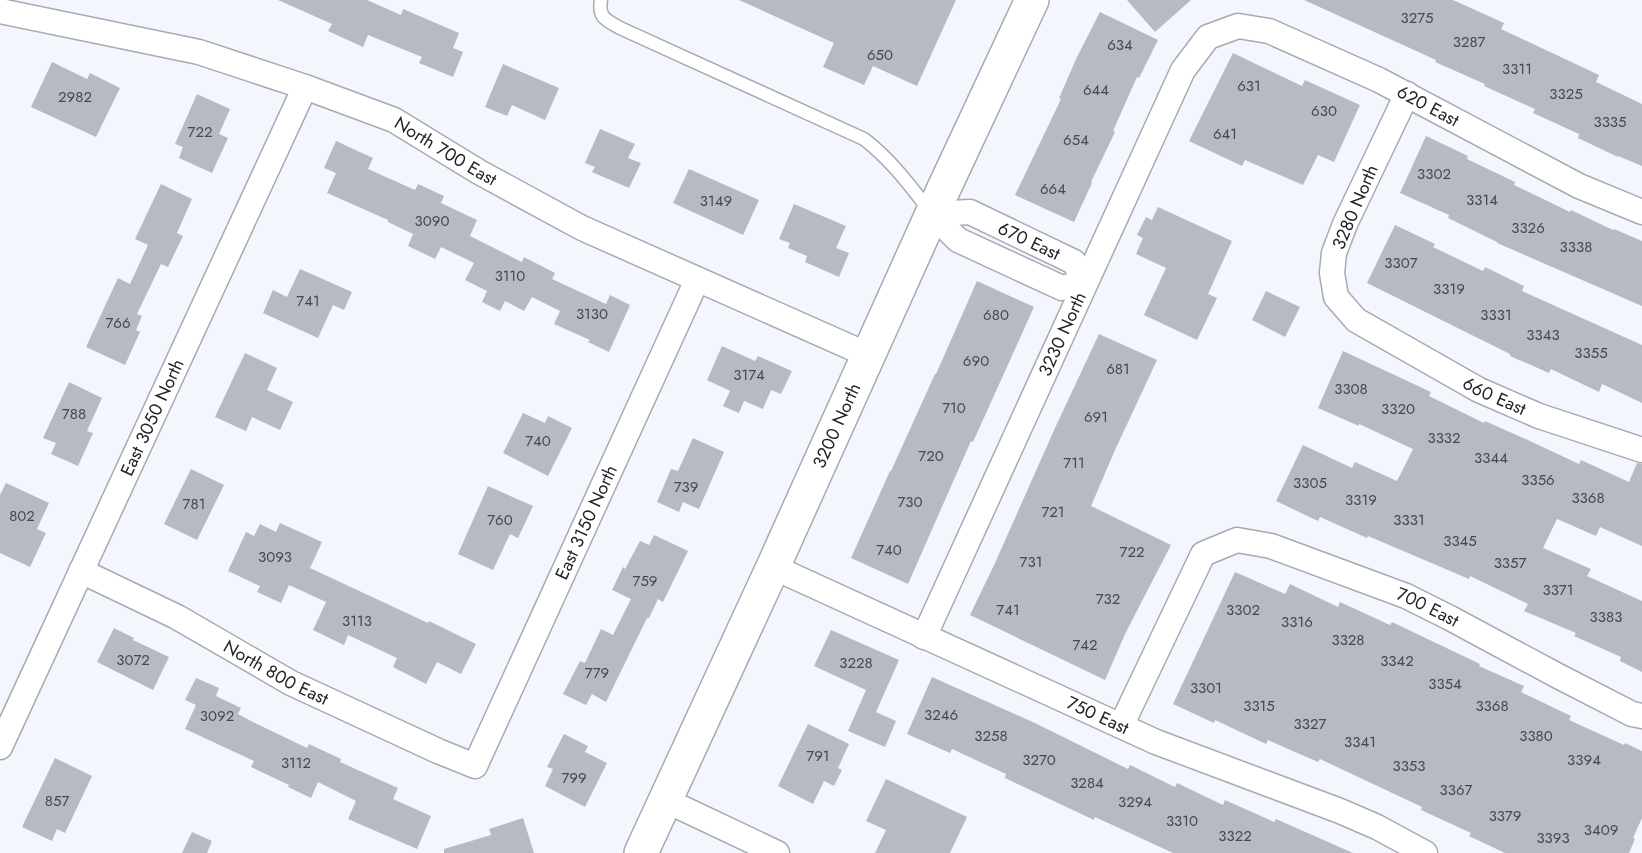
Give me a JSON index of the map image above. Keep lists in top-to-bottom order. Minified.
{"streets":{"street":["620 East","North 700 East","3280 North","670 East","3230 North","660 East","East 3050 North","3200 North","East 3150 North","700 East","North 800 East","750 East"]},"crossings":[["620 East","3280 North"],["620 East","3230 North"],["North 700 East","East 3050 North"],["North 700 East","3200 North"],["North 700 East","East 3150 North"],["3280 North","660 East"],["670 East","3230 North"],["670 East","3200 North"],["3230 North","750 East"],["East 3050 North","North 800 East"],["3200 North","750 East"],["East 3150 North","North 800 East"],["700 East","750 East"]],"house_numbers":["3275","3287","634","650","3311","631","644","3325","2982","630","3335","722","641","654","3302","664","3314","3149","3090","3326","3338","3307","3110","3319","741","3130","680","3331","766","3343","3355","690","681","3174","3308","710","3320","788","691","3332","740","720","3344","711","3356","3305","739","3368","3319","730","781","721","802","760","3331","3345","740","722","3093","731","3357","759","3371","732","741","3302","3383","3113","3316","3328","742","3072","3342","3228","779","3354","3301","3315","3368","3246","3092","3327","3258","3380","3341","791","3270","3394","3112","3353","799","3284","3367","857","3294","3379","3310","3409","3322","3393"]}
